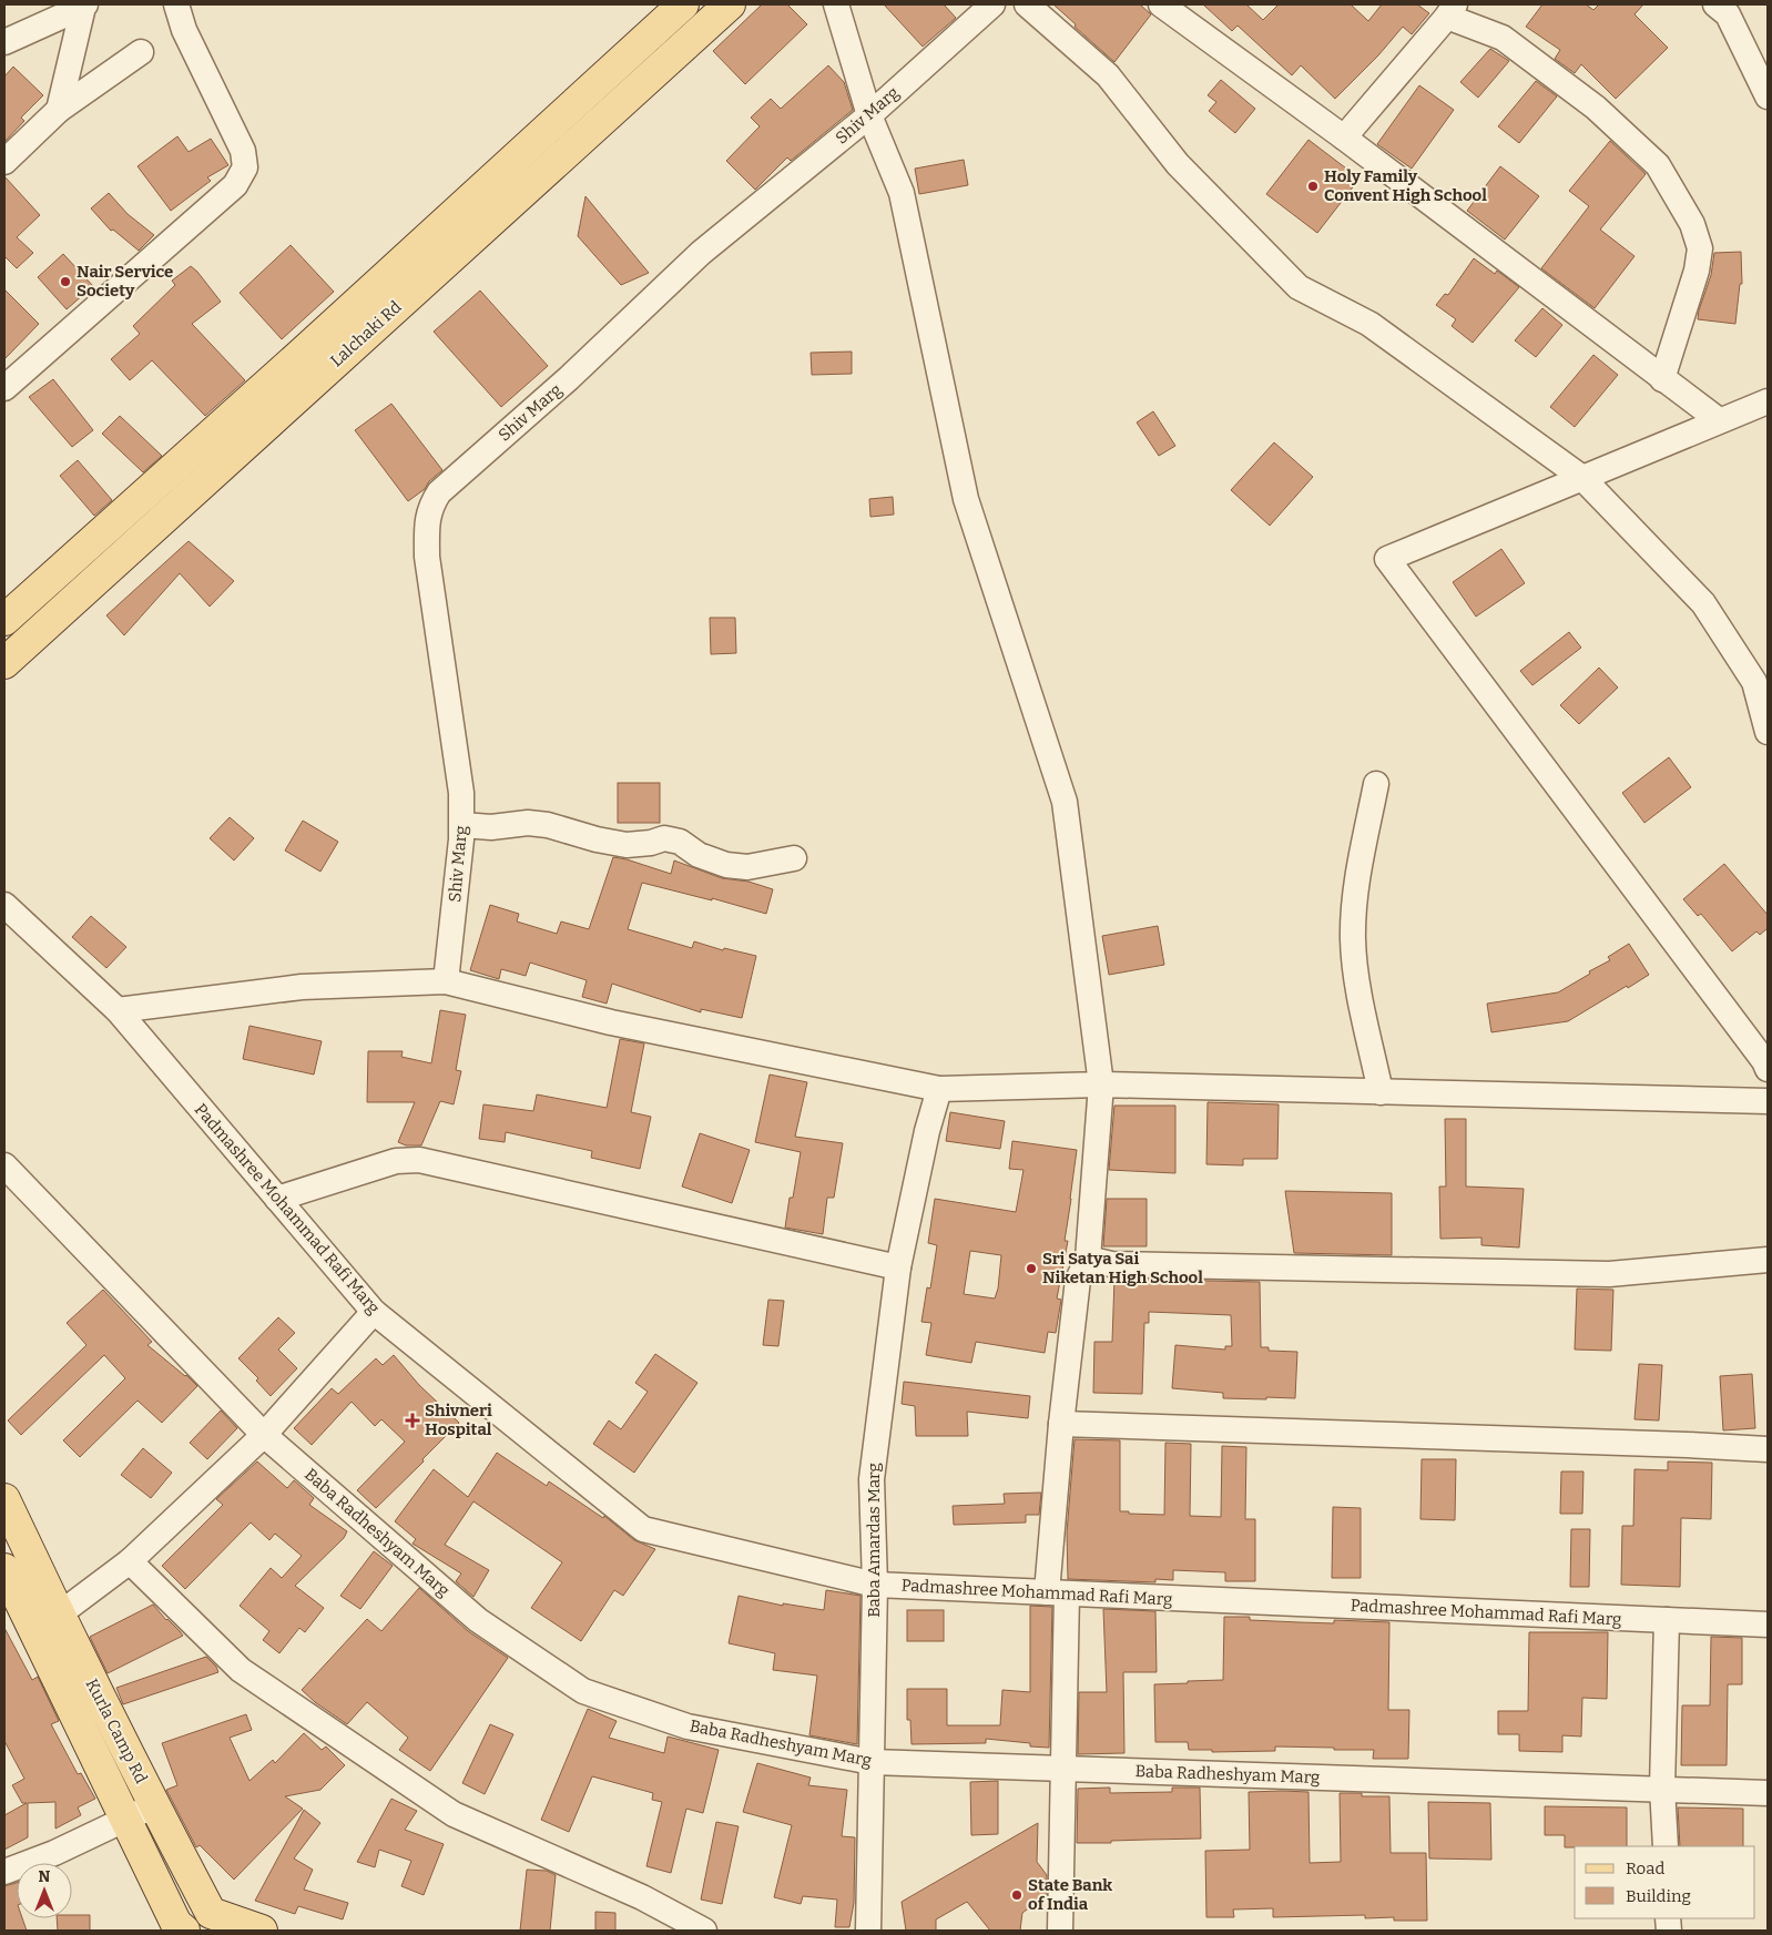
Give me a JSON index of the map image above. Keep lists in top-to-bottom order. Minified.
{"streets":{"main road":["Lalchaki Rd","Kurla Camp Rd"],"street":["Shiv Marg","Padmashree Mohammad Rafi Marg","Baba Radheshyam Marg","Baba Amardas Marg"]},"crossings":[["Padmashree Mohammad Rafi Marg","Baba Amardas Marg"],["Baba Radheshyam Marg","Baba Amardas Marg"]],"places":{"other":["Holy Family Convent High School","Nair Service Society","Sri Satya Sai Niketan High School","State Bank of India"],"health":["Shivneri Hospital"]},"legend":["Road","Building"],"north":"top"}
